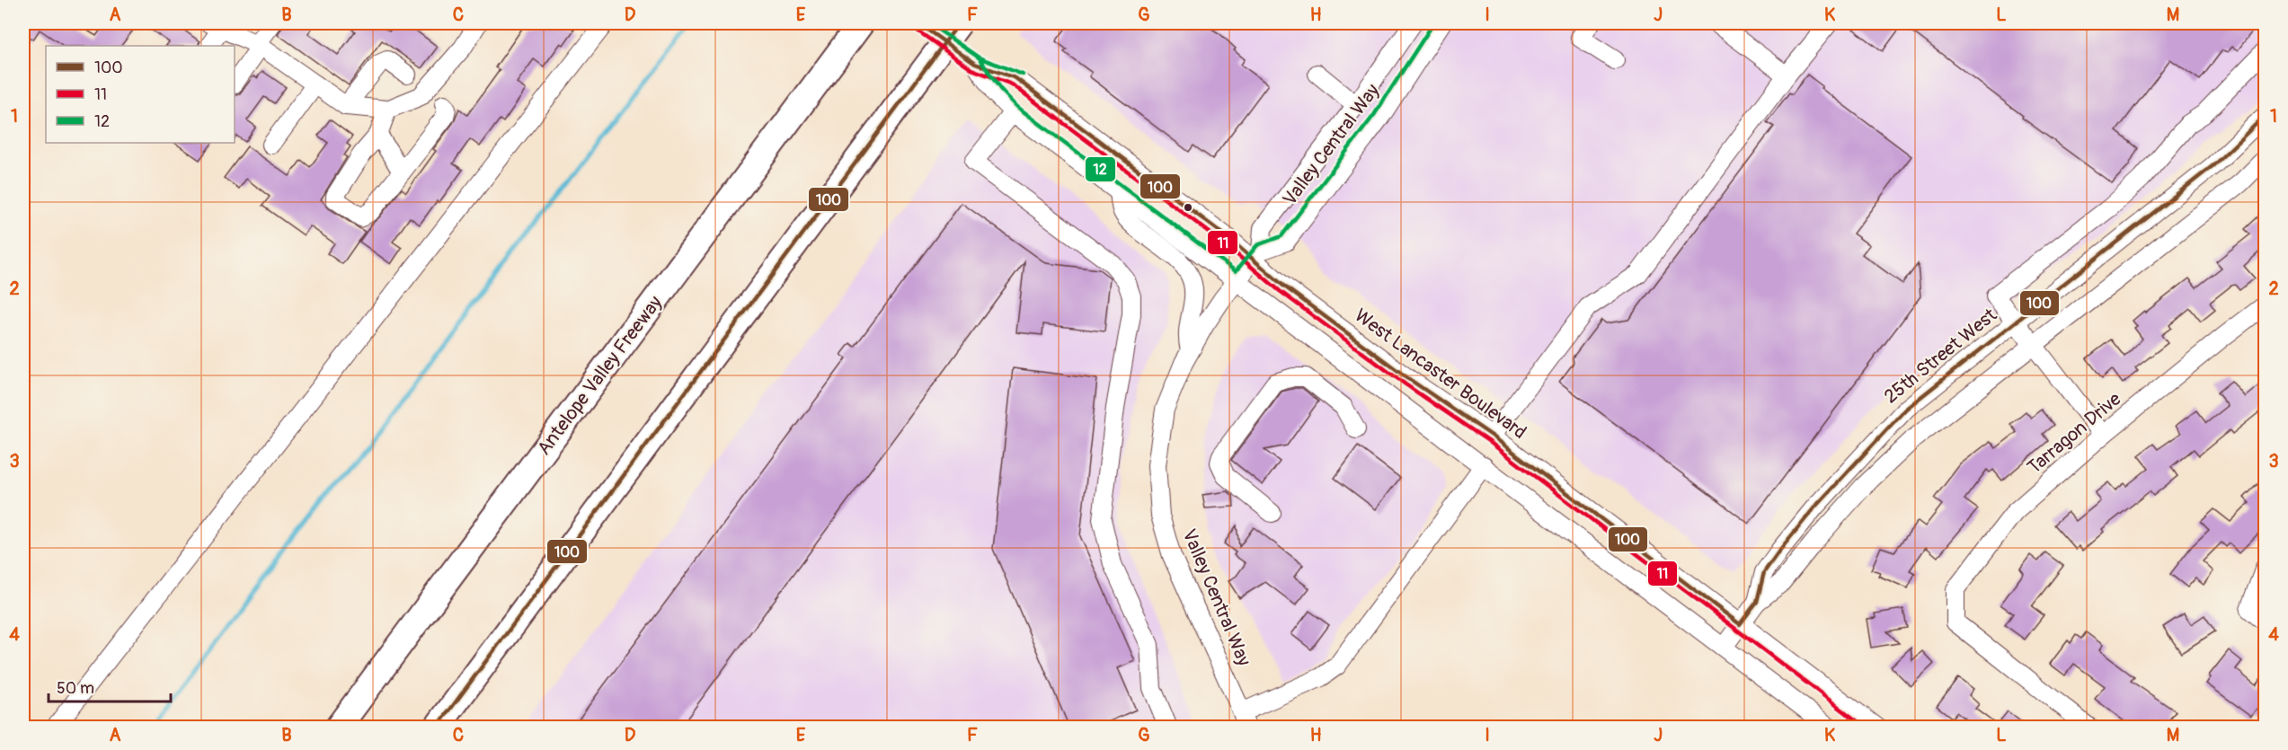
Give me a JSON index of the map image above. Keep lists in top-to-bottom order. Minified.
{"streets":{"highway":["Antelope Valley Freeway"],"street":["Valley Central Way","25th Street West","West Lancaster Boulevard","Tarragon Drive"]},"crossings":[["Valley Central Way","West Lancaster Boulevard"],["25th Street West","West Lancaster Boulevard"]],"lines":["transit line 100","transit line 12","transit line 11"],"legend":["100","11","12"],"scale_bar":"50 m","grid":{"columns":["A","B","C","D","E","F","G","H","I","J","K","L","M"],"rows":["1","2","3","4"]}}
